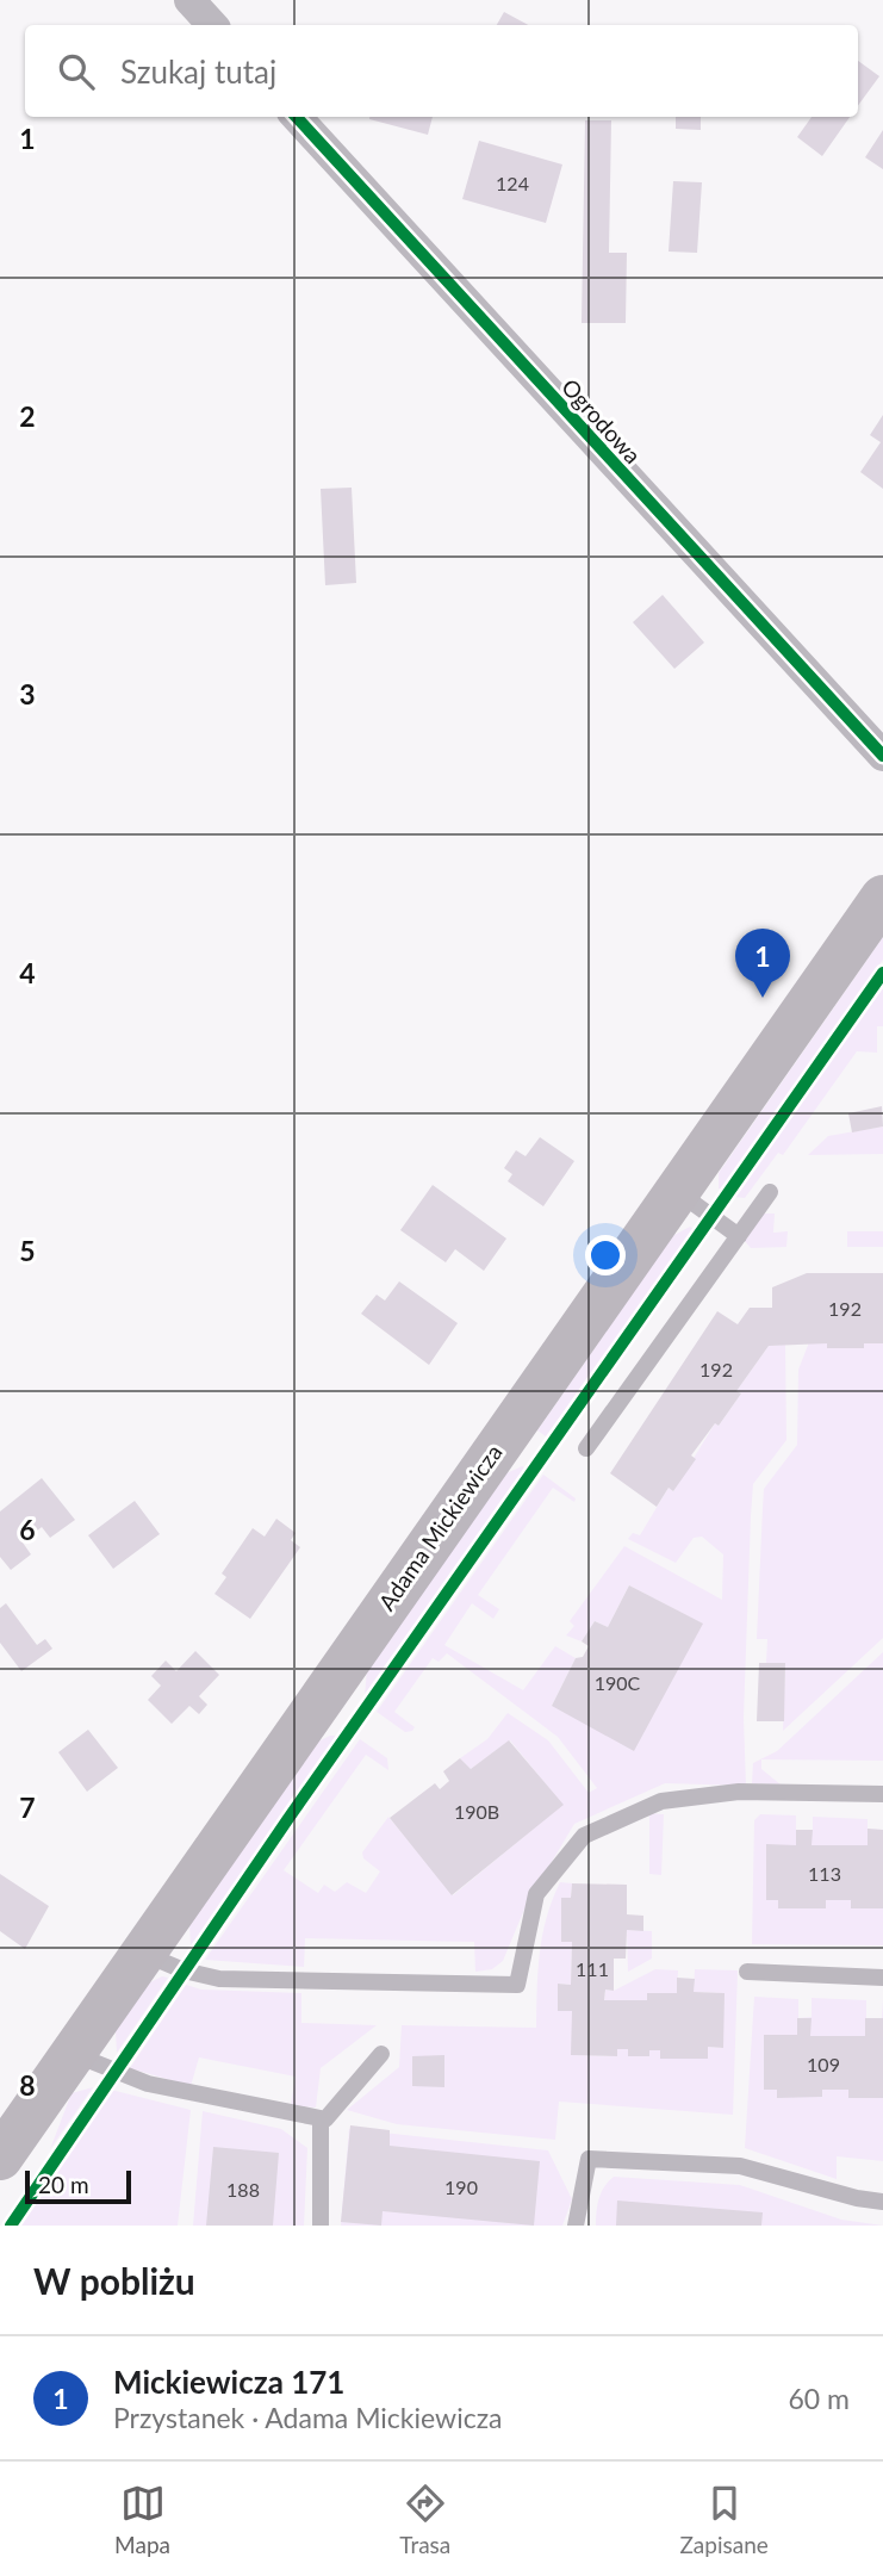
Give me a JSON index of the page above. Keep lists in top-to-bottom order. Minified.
{"streets":{"main road":["Adama Mickiewicza"],"street":["Ogrodowa"]},"house_numbers":["124","192","192","190C","190B","113","111","109","190","188"],"scale_bar":"20 m","page":{"search":"Szukaj tutaj","pins":"1","scale":"20 m","heading":"W pobliżu","list":[{"mark":"1","name":"Mickiewicza 171","note":"Przystanek · Adama Mickiewicza","value":"60 m"}],"nav":["Mapa","Trasa","Zapisane"]},"grid":{"rows":["1","2","3","4","5","6","7","8"]}}
